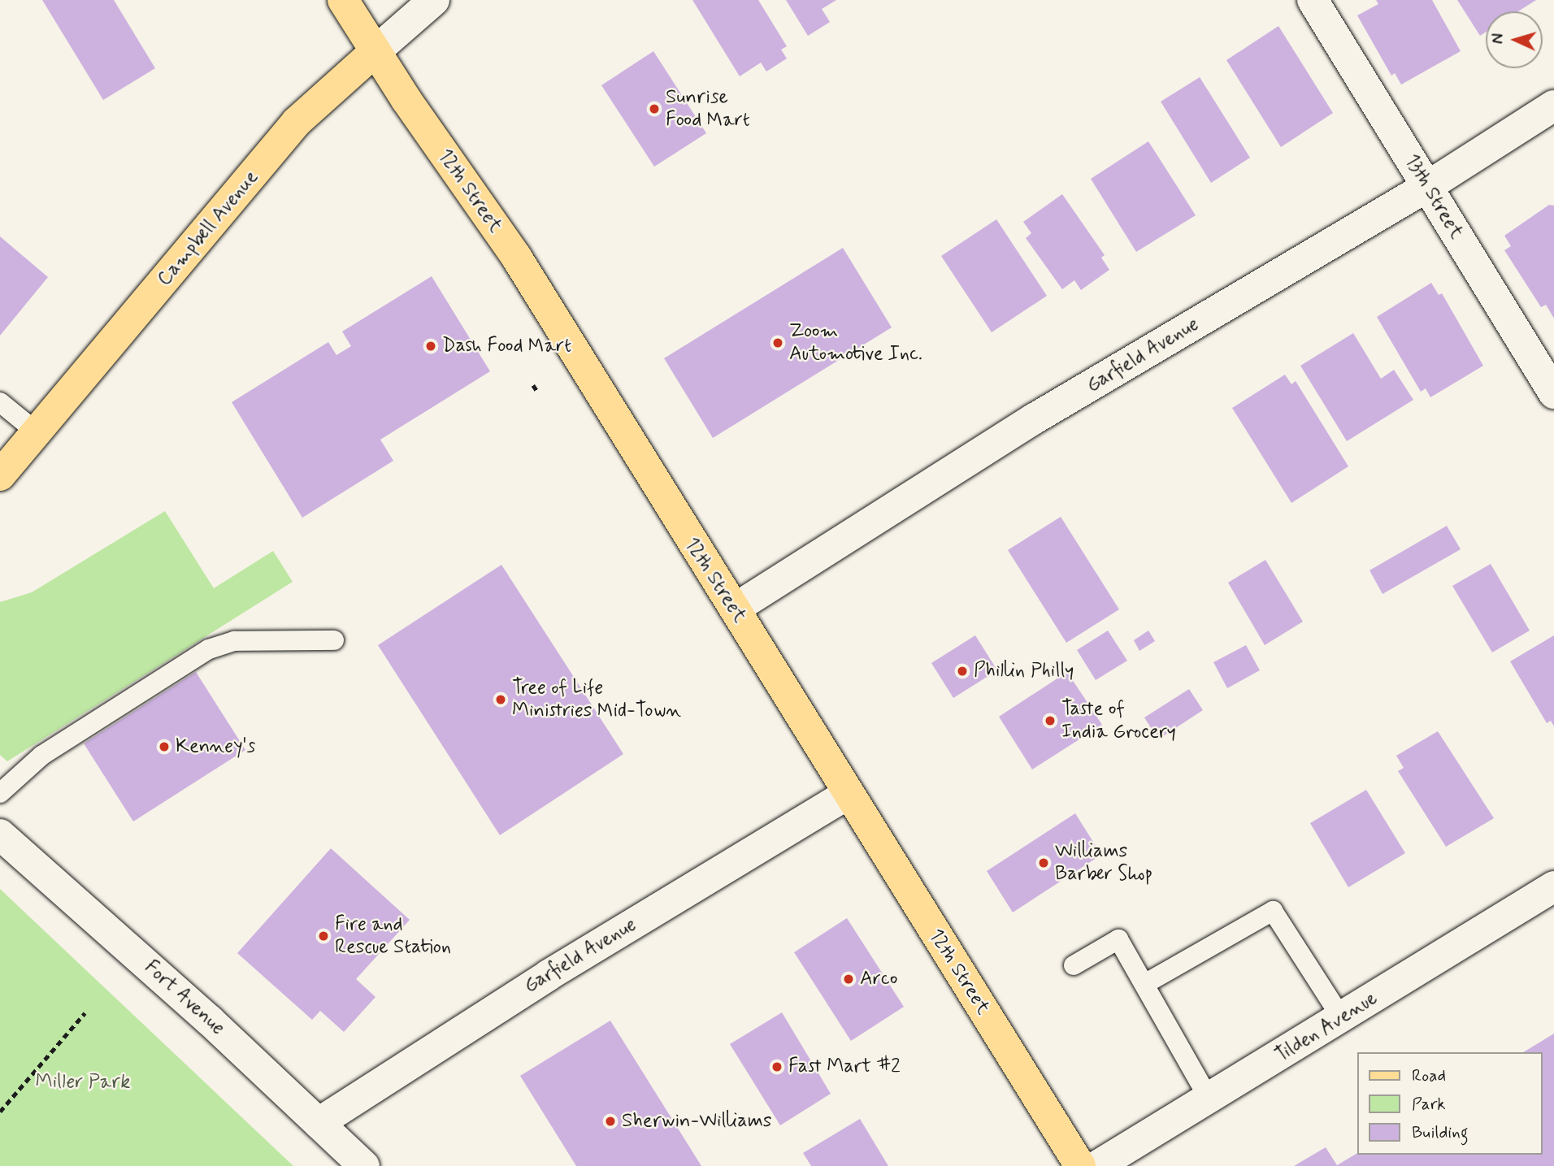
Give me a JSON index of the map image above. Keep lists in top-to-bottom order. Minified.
{"streets":{"main road":["12th Street","Campbell Avenue"],"street":["13th Street","Garfield Avenue","Fort Avenue","Tilden Avenue"]},"crossings":[["12th Street","Campbell Avenue"],["12th Street","Garfield Avenue"],["13th Street","Garfield Avenue"],["Garfield Avenue","Fort Avenue"]],"parks":["Miller Park"],"places":["Sunrise Food Mart","Zoom Automotive Inc.","Dash Food Mart","Phillin Philly","Tree of Life Ministries Mid-Town","Taste of India Grocery","Kenney's","Williams Barber Shop","Fire and Rescue Station","Arco","Fast Mart #2","Sherwin-Williams"],"legend":["Road","Park","Building"],"north":"left"}
